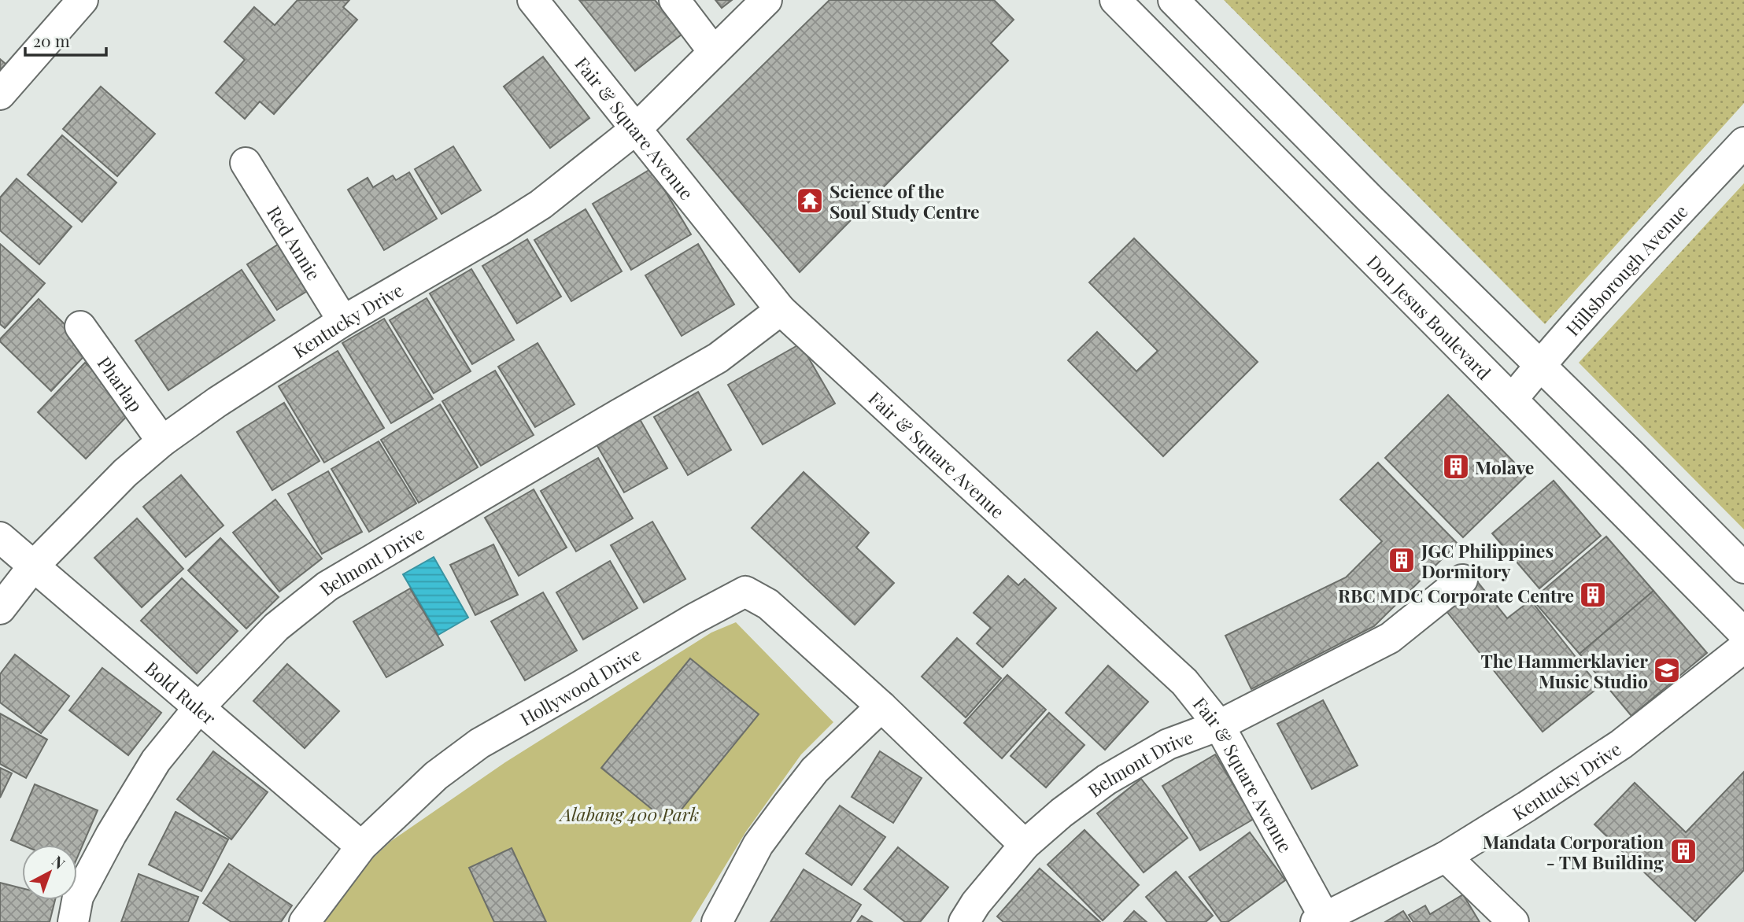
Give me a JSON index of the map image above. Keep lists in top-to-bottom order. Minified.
{"streets":{"street":["Fair & Square Avenue","Red Annie","Hillsborough Avenue","Don Jesus Boulevard","Kentucky Drive","Pharlap","Belmont Drive","Hollywood Drive","Bold Ruler"]},"crossings":[["Fair & Square Avenue","Kentucky Drive"],["Fair & Square Avenue","Belmont Drive"],["Red Annie","Kentucky Drive"],["Hillsborough Avenue","Don Jesus Boulevard"],["Kentucky Drive","Pharlap"],["Kentucky Drive","Bold Ruler"],["Belmont Drive","Hollywood Drive"],["Belmont Drive","Bold Ruler"],["Hollywood Drive","Bold Ruler"]],"parks":["Alabang 400 Park"],"places":{"temple":["Science of the Soul Study Centre"],"building":["Molave","JGC Philippines Dormitory","RBC MDC Corporate Centre","Mandata Corporation - TM Building"],"school or university":["The Hammerklavier Music Studio"]},"scale_bar":"20 m","north":"top right"}
